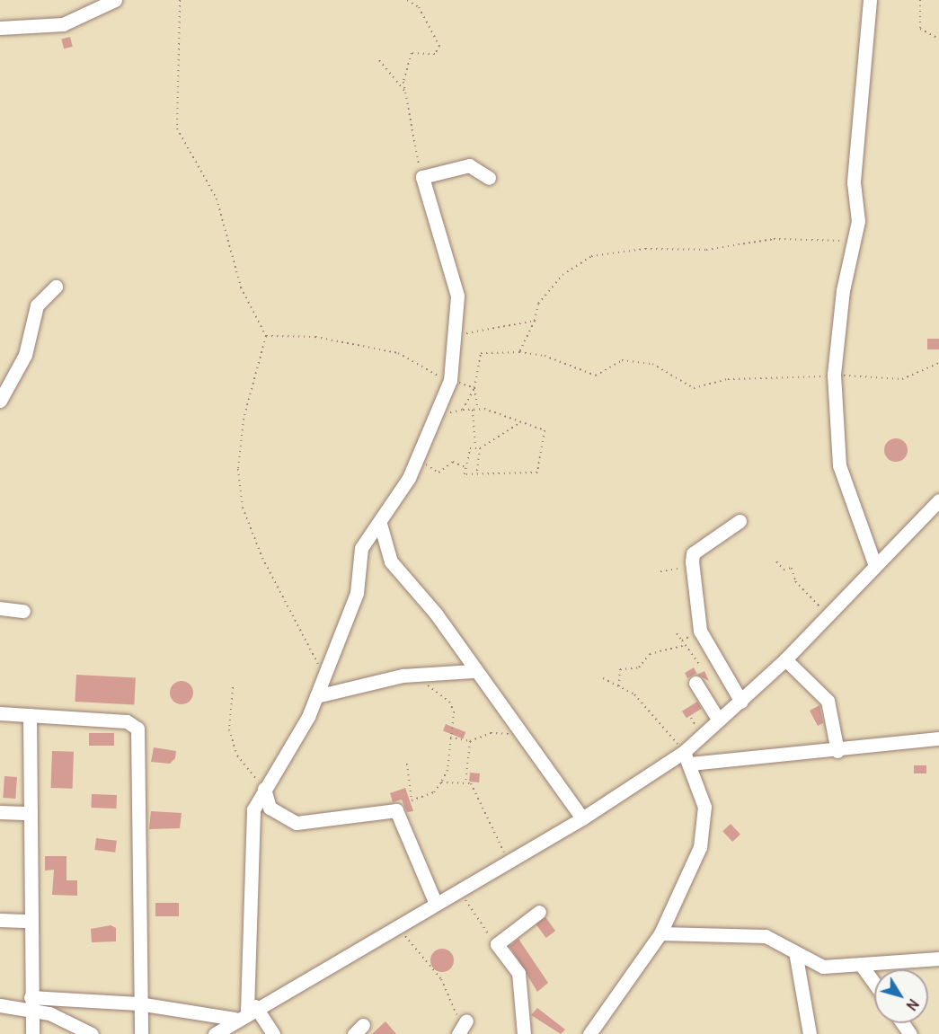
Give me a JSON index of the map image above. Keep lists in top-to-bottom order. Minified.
{"north":"bottom right"}
